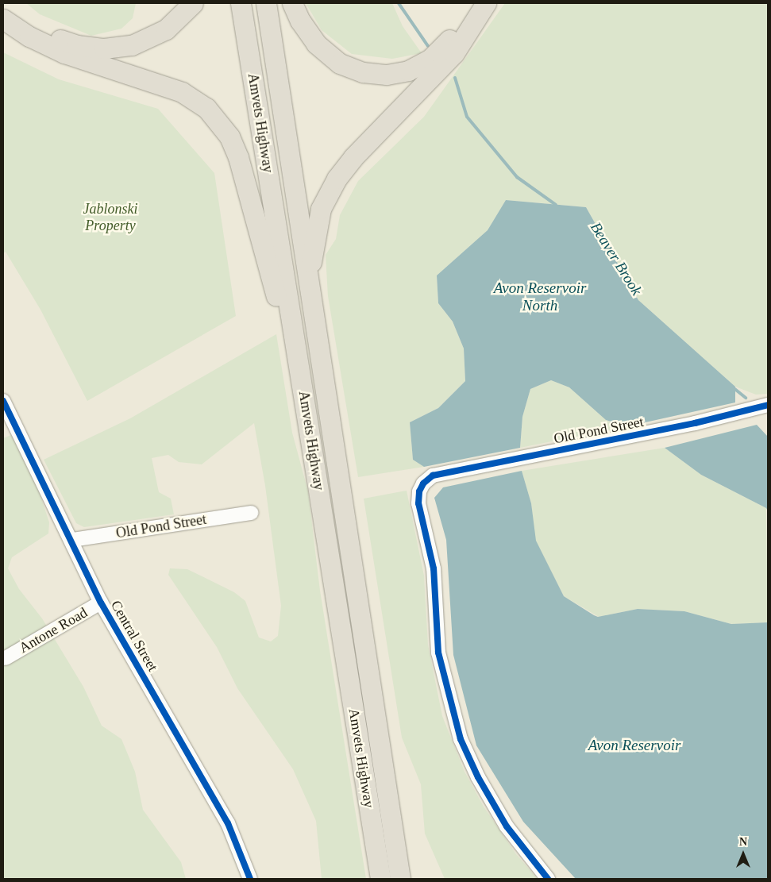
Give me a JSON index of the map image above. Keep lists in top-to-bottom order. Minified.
{"streets":{"highway":["Amvets Highway"],"street":["Old Pond Street","Antone Road","Central Street"]},"crossings":[["Old Pond Street","Central Street"],["Antone Road","Central Street"]],"water":["Beaver Brook","Avon Reservoir North","Avon Reservoir"],"parks":["Jablonski Property"],"north":"top"}
